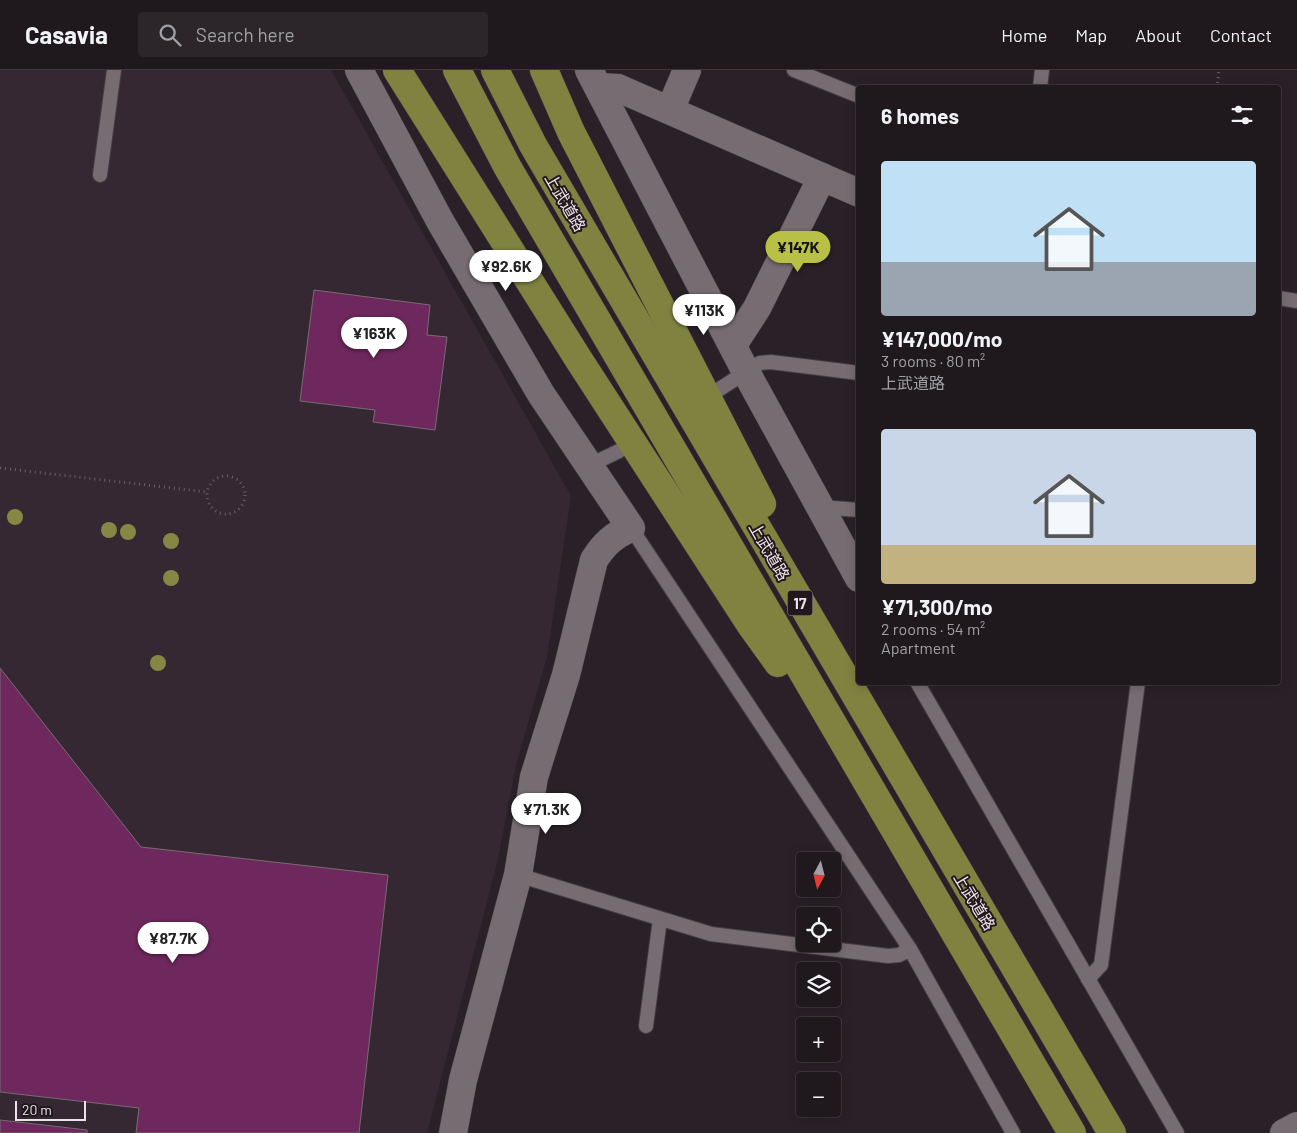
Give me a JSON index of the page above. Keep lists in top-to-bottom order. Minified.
{"streets":{"highway":["上武道路","17"]},"scale_bar":"20 m","north":"bottom","page":{"header":"Casavia","search":"Search here","nav":["Home","Map","About","Contact"],"heading":"6 homes","list":[{"name":"¥147,000/mo","note":"3 rooms · 80 m² · 上武道路"},{"name":"¥71,300/mo","note":"2 rooms · 54 m² · Apartment"}],"price":["¥147K","¥92.6K","¥113K","¥163K","¥71.3K","¥87.7K"],"map_buttons":["+","−"],"scale":"20 m"}}
